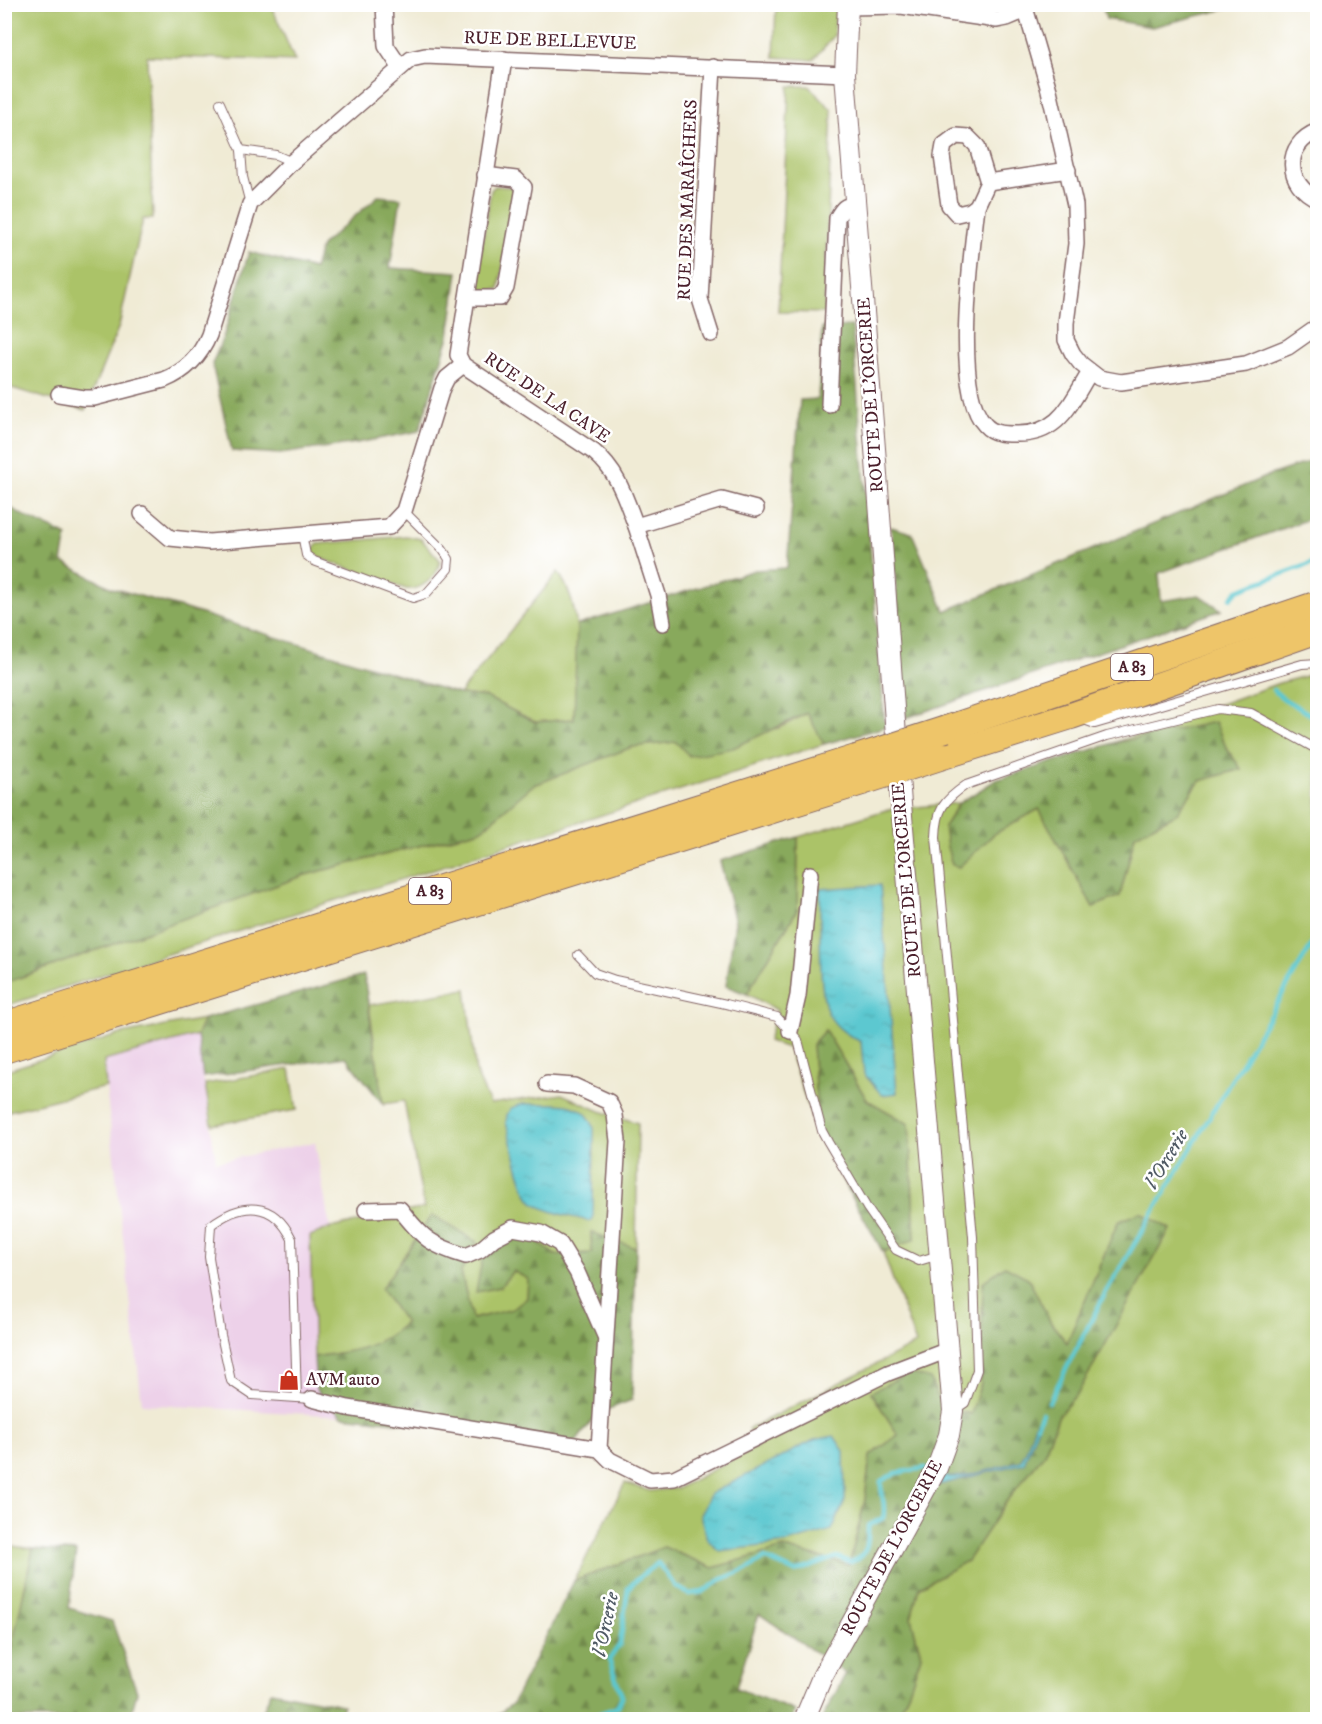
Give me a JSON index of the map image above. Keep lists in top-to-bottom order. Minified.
{"streets":{"highway":["A 83"],"street":["RUE DE BELLEVUE","RUE DES MARAÎCHERS","ROUTE DE L'ORCERIE","RUE DE LA CAVE"]},"crossings":[["RUE DE BELLEVUE","RUE DES MARAÎCHERS"],["RUE DE BELLEVUE","ROUTE DE L'ORCERIE"],["RUE DE BELLEVUE","RUE DE LA CAVE"]],"water":["l'Orcerie"],"places":{"shop":["AVM auto"]}}
